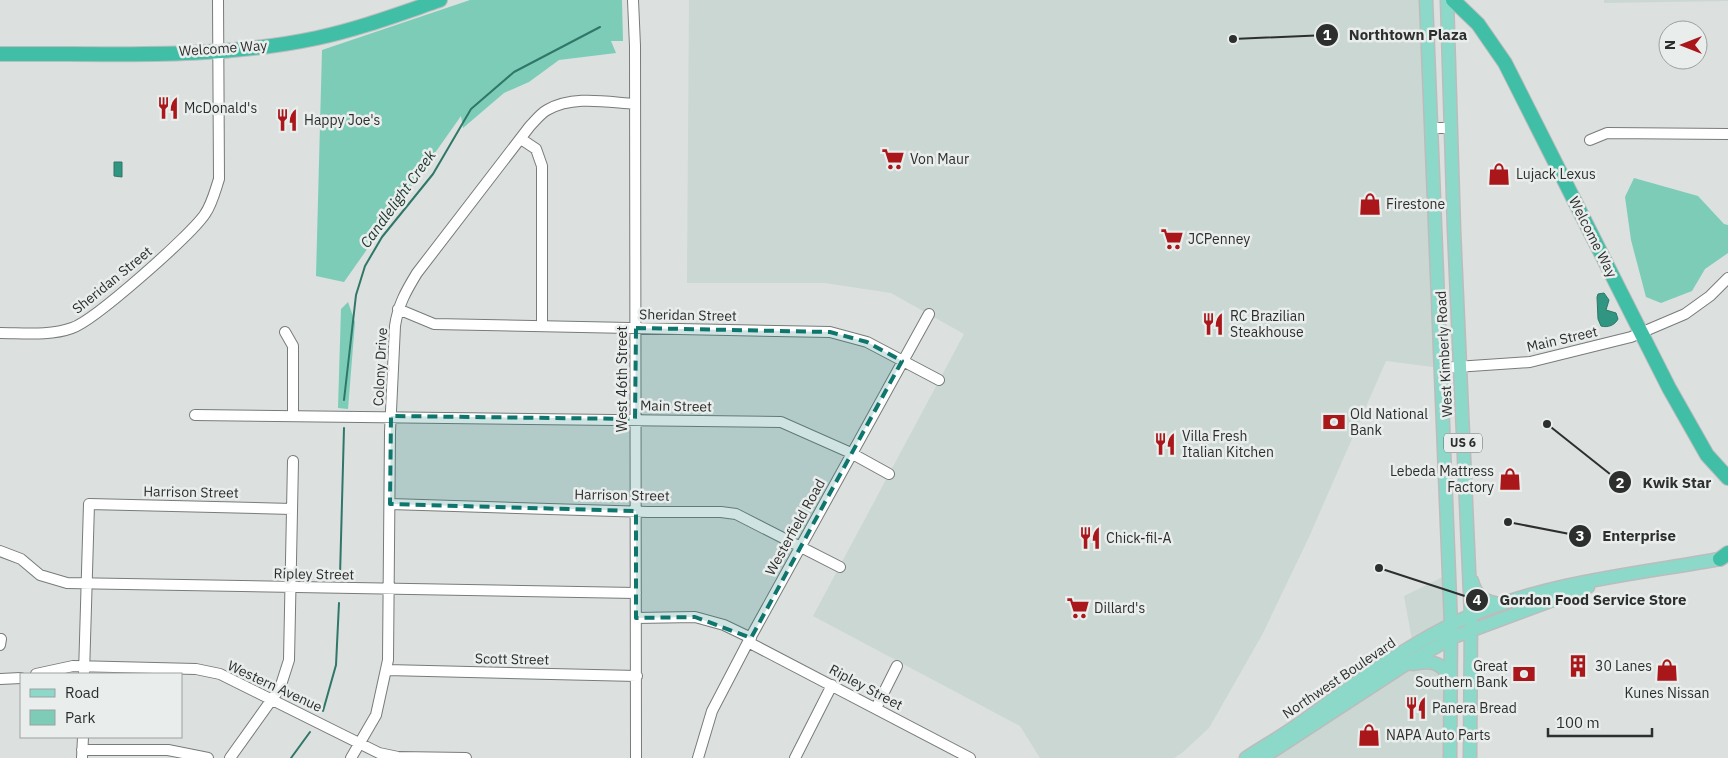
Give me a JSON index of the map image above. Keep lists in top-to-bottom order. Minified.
{"streets":{"highway":["Welcome Way"],"main road":["West Kimberly Road","US 6","Northwest Boulevard"],"street":["Sheridan Street","Main Street","Colony Drive","West 46th Street","Harrison Street","Westerfield Road","Ripley Street","Scott Street","Western Avenue"]},"crossings":[["Welcome Way","Sheridan Street"],["Welcome Way","Main Street"],["Sheridan Street","Colony Drive"],["Sheridan Street","West 46th Street"],["Sheridan Street","Westerfield Road"],["Main Street","West Kimberly Road"],["Main Street","Colony Drive"],["Main Street","West 46th Street"],["Main Street","Westerfield Road"],["West Kimberly Road","US 6"],["West Kimberly Road","Northwest Boulevard"],["Colony Drive","West 46th Street"],["Colony Drive","Harrison Street"],["Colony Drive","Ripley Street"],["Colony Drive","Scott Street"],["Colony Drive","Western Avenue"],["West 46th Street","Harrison Street"],["West 46th Street","Ripley Street"],["West 46th Street","Scott Street"],["Harrison Street","Westerfield Road"],["Harrison Street","Ripley Street"],["Westerfield Road","Ripley Street"]],"water":["Candlelight Creek"],"places":{"other":["Northtown Plaza","Kwik Star","Enterprise","Gordon Food Service Store"],"restaurant":["McDonald's","Happy Joe's","RC Brazilian Steakhouse","Villa Fresh Italian Kitchen","Chick-fil-A","Panera Bread"],"supermarket":["Von Maur","JCPenney","Dillard's"],"shop":["Lujack Lexus","Firestone","Lebeda Mattress Factory","Kunes Nissan","NAPA Auto Parts"],"bank":["Old National Bank","Great Southern Bank"],"building":["30 Lanes"]},"legend":["Road","Park"],"scale_bar":"100 m","north":"left"}
